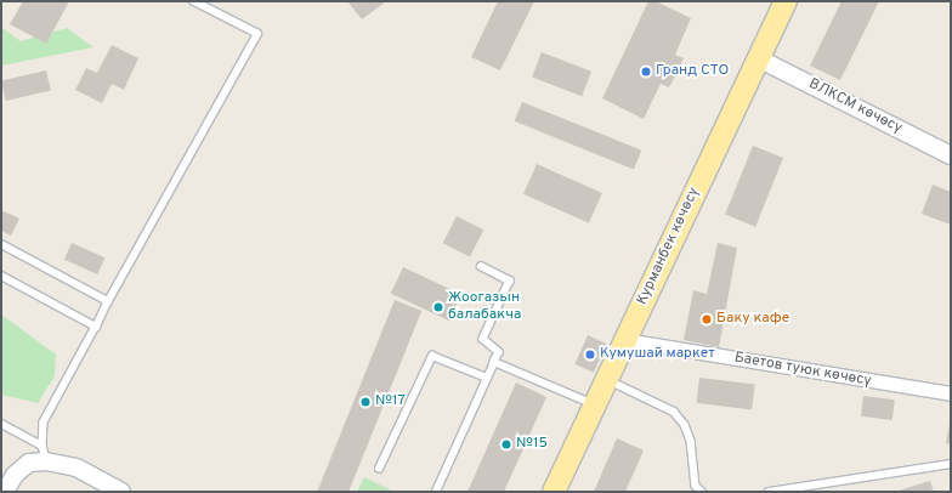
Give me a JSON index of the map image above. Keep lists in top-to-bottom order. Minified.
{"streets":{"main road":["Курманбек көчөсү"],"street":["ВЛКСМ көчөсү","Баетов туюк көчөсү"]},"crossings":[["ВЛКСМ көчөсү","Курманбек көчөсү"],["Курманбек көчөсү","Баетов туюк көчөсү"]],"places":["Гранд СТО","Жоогазын балабакча","Баку кафе","Кумушай маркет","№17","№15"]}
